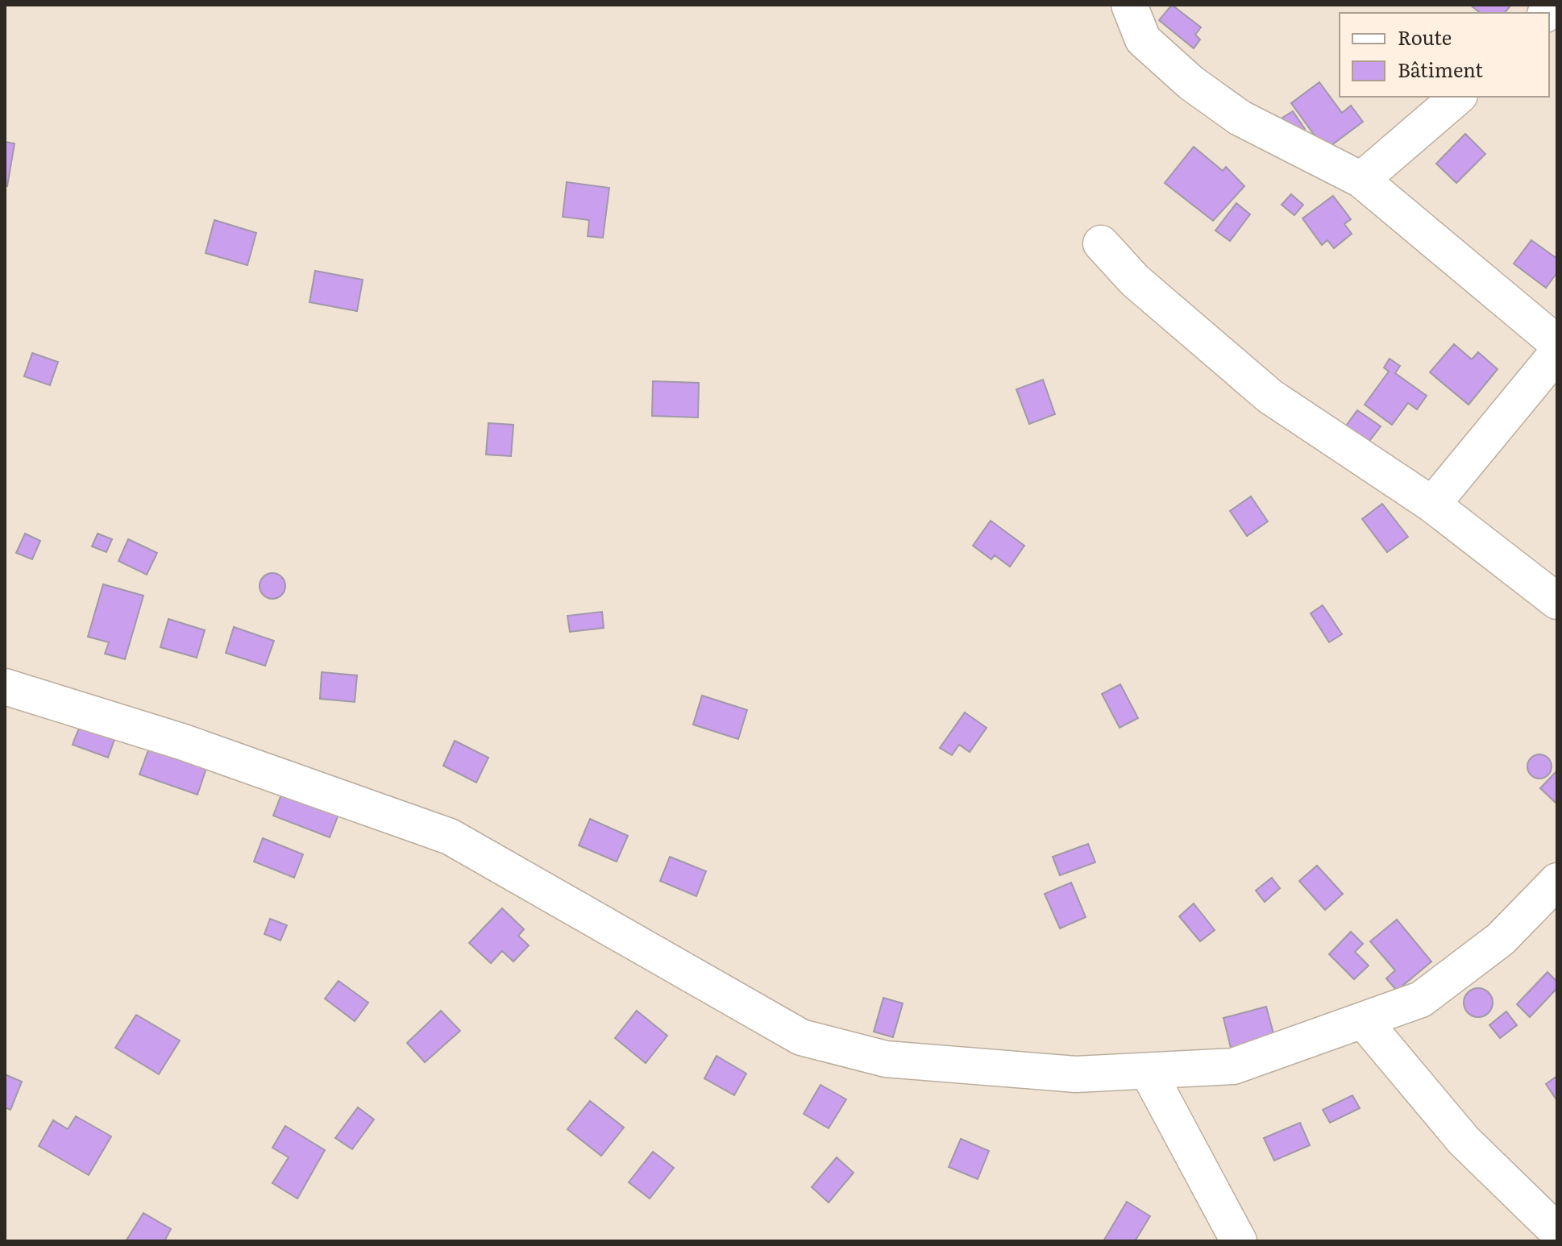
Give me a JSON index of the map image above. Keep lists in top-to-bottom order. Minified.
{"legend":["Route","Bâtiment"]}
